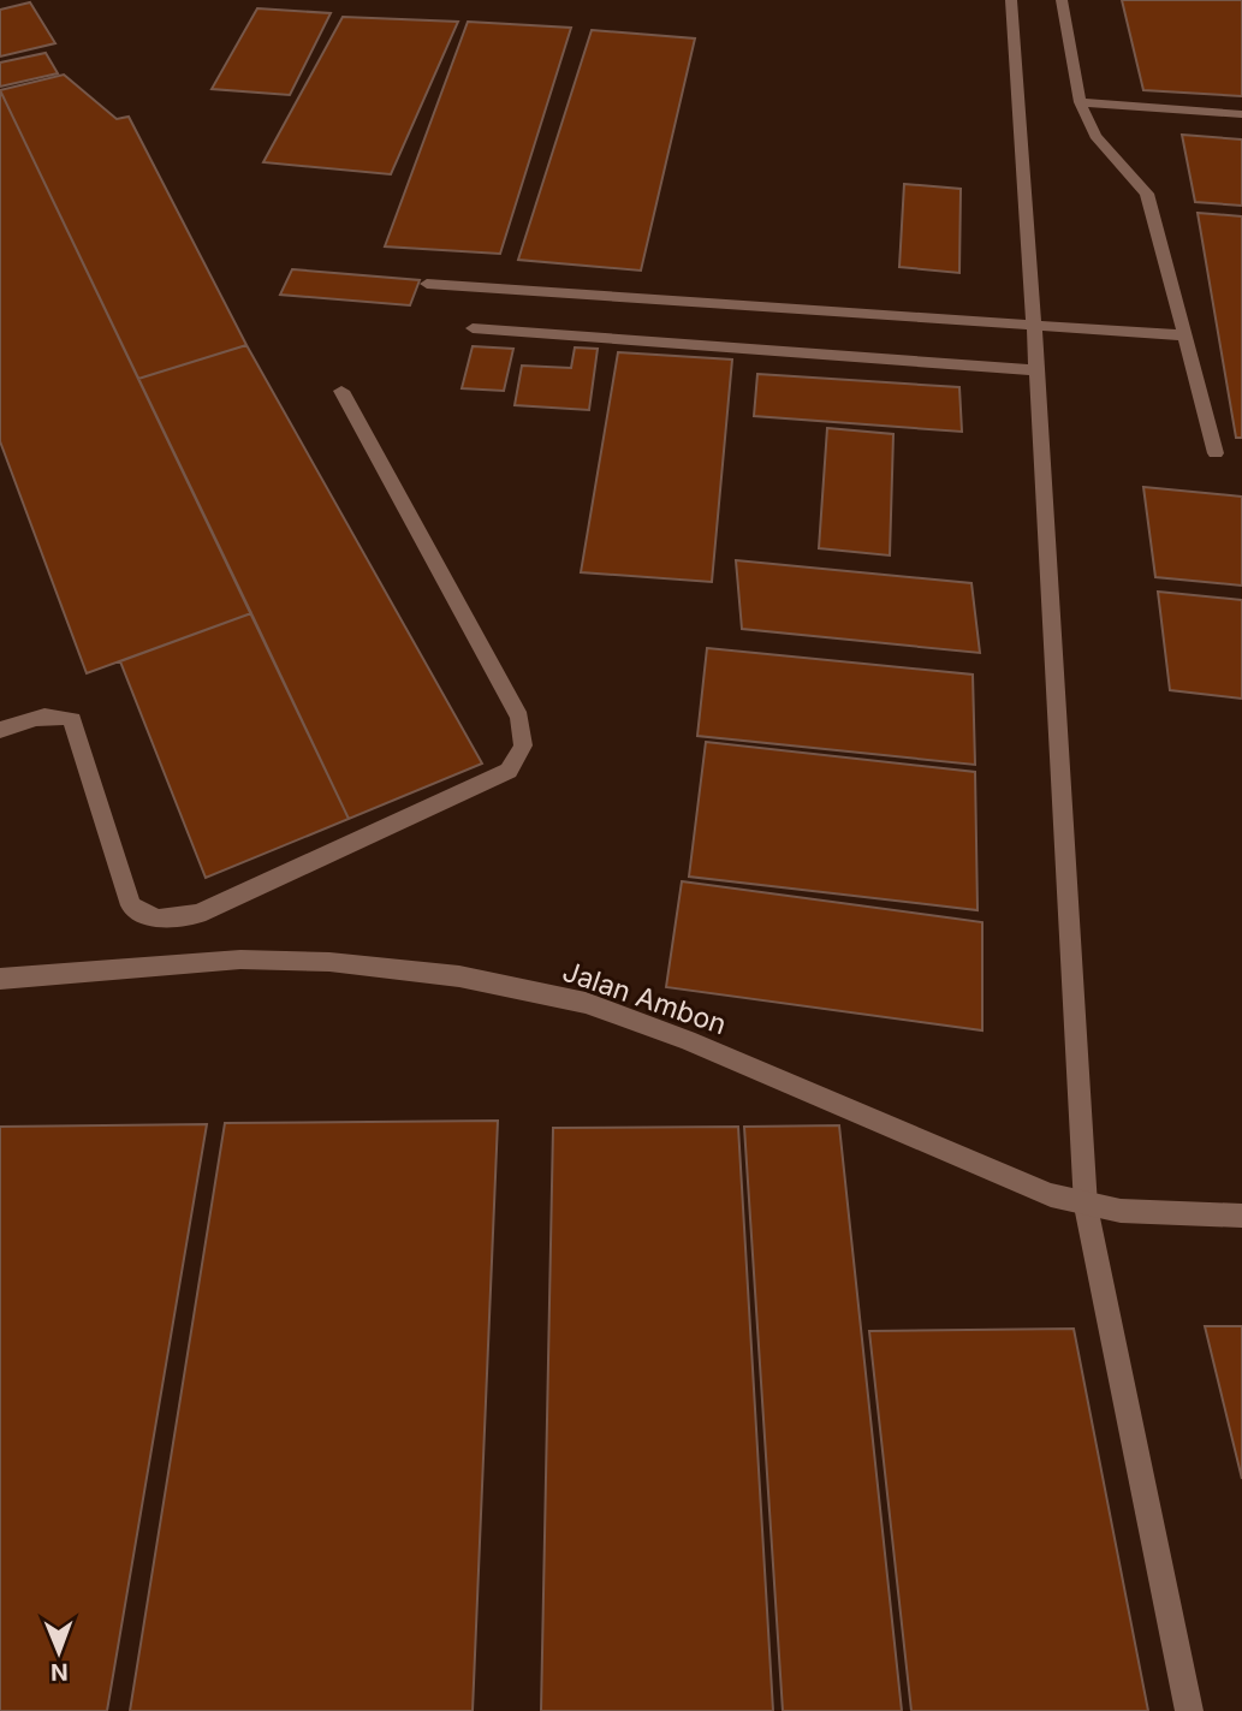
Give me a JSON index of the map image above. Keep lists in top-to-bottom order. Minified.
{"streets":{"street":["Jalan Ambon"]},"north":"bottom"}
